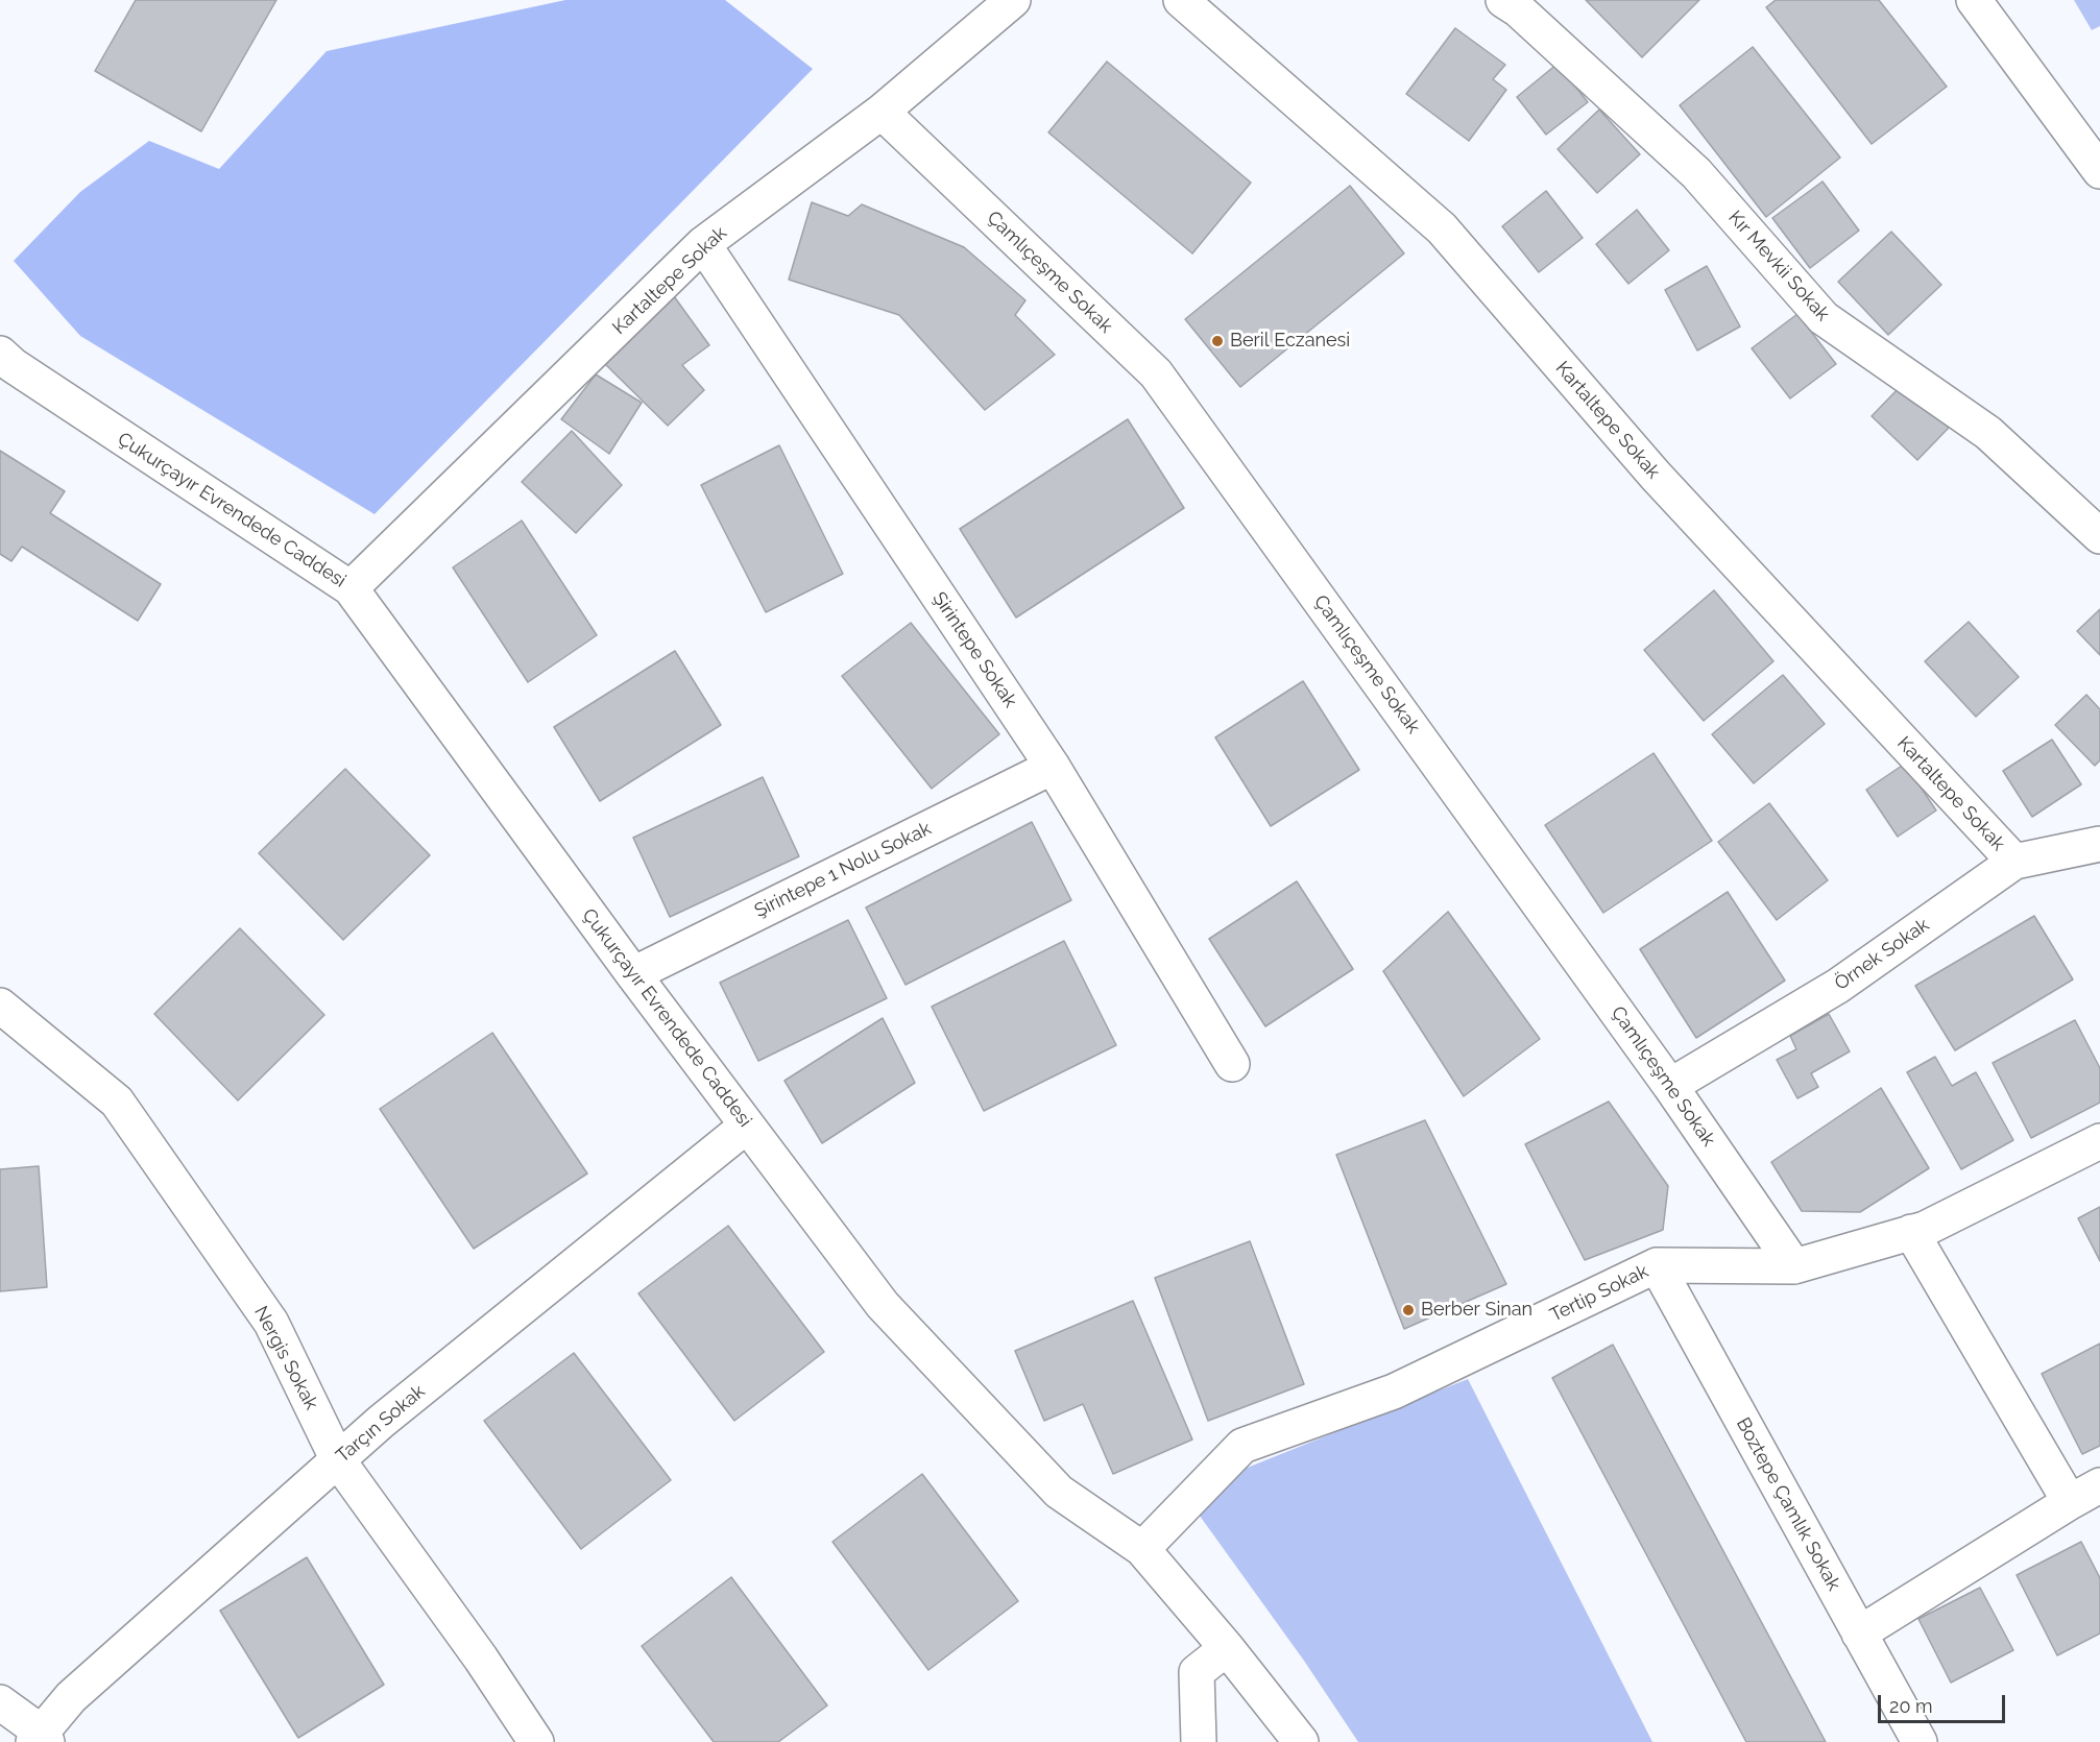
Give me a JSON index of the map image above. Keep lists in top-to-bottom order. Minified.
{"streets":{"street":["Kır Mevkii Sokak","Çamlıçeşme Sokak","Kartaltepe Sokak","Çukurçayır Evrendede Caddesi","Şirintepe Sokak","Şirintepe 1 Nolu Sokak","Örnek Sokak","Tertip Sokak","Nergis Sokak","Tarçın Sokak","Boztepe Çamlık Sokak"]},"crossings":[["Çamlıçeşme Sokak","Kartaltepe Sokak"],["Çamlıçeşme Sokak","Örnek Sokak"],["Çamlıçeşme Sokak","Tertip Sokak"],["Kartaltepe Sokak","Çukurçayır Evrendede Caddesi"],["Kartaltepe Sokak","Şirintepe Sokak"],["Kartaltepe Sokak","Örnek Sokak"],["Çukurçayır Evrendede Caddesi","Şirintepe 1 Nolu Sokak"],["Çukurçayır Evrendede Caddesi","Tertip Sokak"],["Çukurçayır Evrendede Caddesi","Tarçın Sokak"],["Şirintepe Sokak","Şirintepe 1 Nolu Sokak"],["Tertip Sokak","Boztepe Çamlık Sokak"],["Nergis Sokak","Tarçın Sokak"]],"places":["Beril Eczanesi","Berber Sinan"],"scale_bar":"20 m"}
